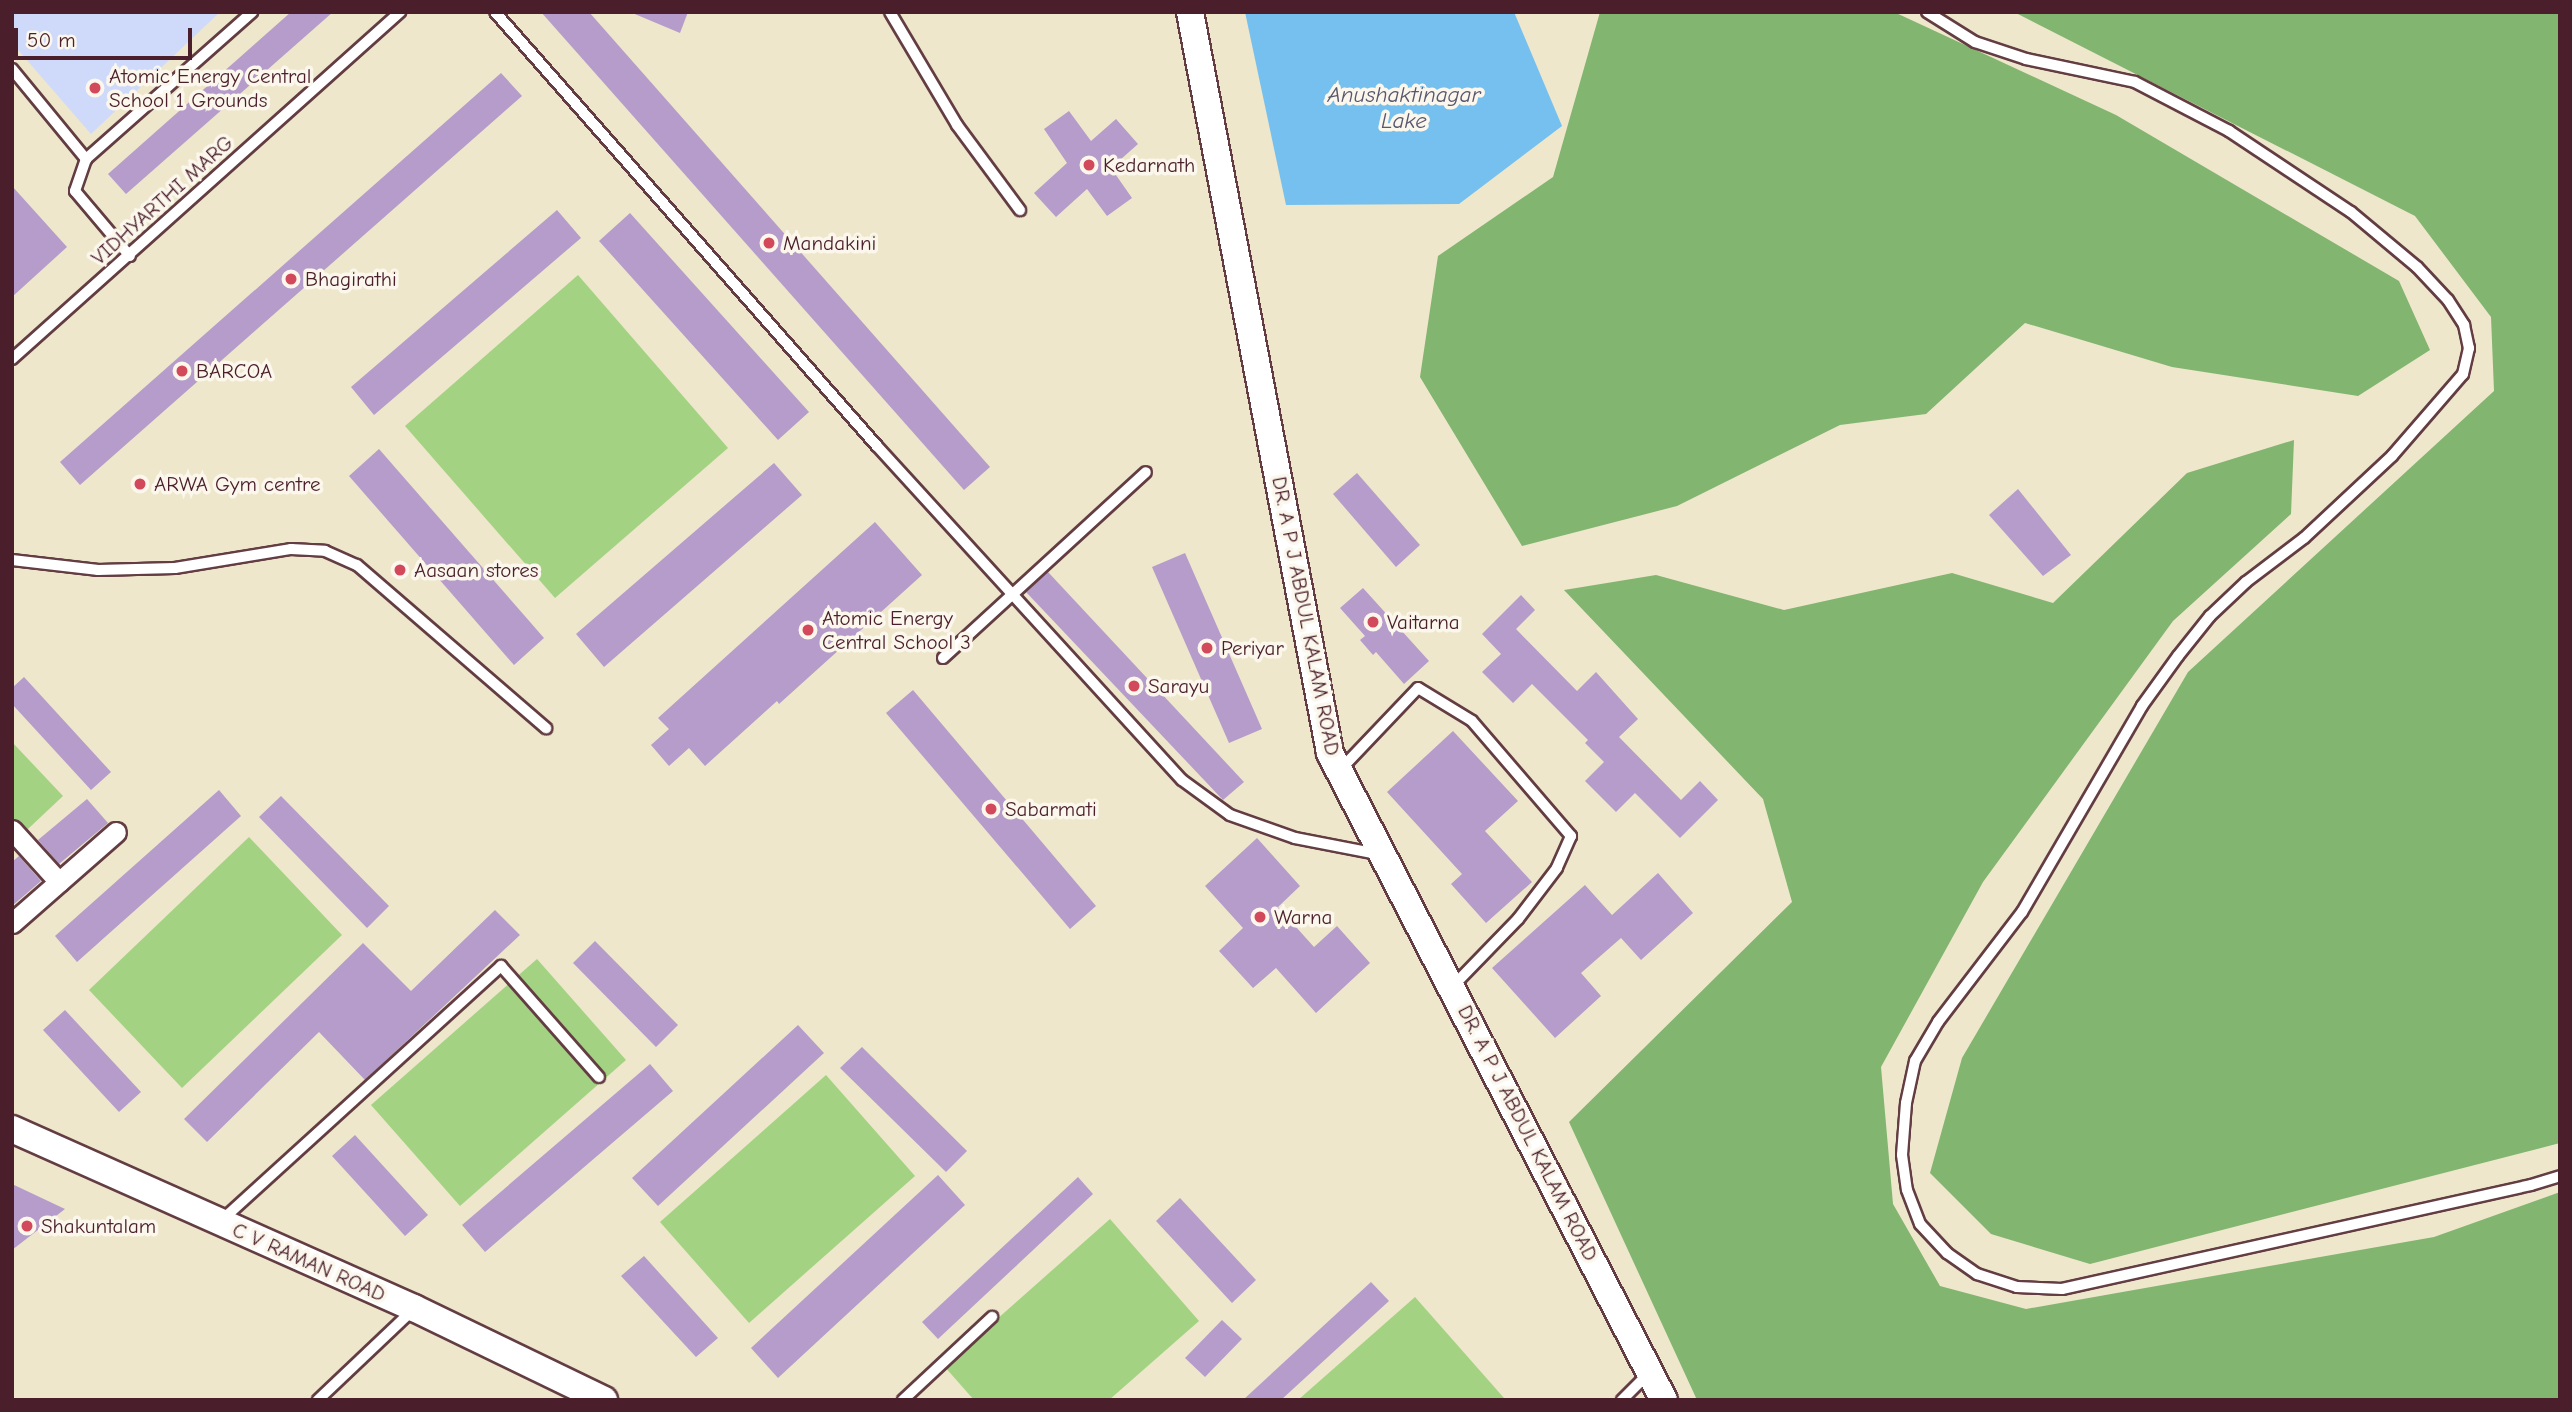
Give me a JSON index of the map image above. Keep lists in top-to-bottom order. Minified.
{"streets":{"street":["DR. A P J ABDUL KALAM ROAD","C V RAMAN ROAD"],"lane":["VIDHYARTHI MARG"]},"water":["Anushaktinagar Lake"],"places":["Atomic Energy Central School 1 Grounds","Kedarnath","Mandakini","Bhagirathi","BARCOA","ARWA Gym centre","Aasaan stores","Vaitarna","Atomic Energy Central School 3","Periyar","Sarayu","Sabarmati","Warna","Shakuntalam"],"scale_bar":"50 m"}
